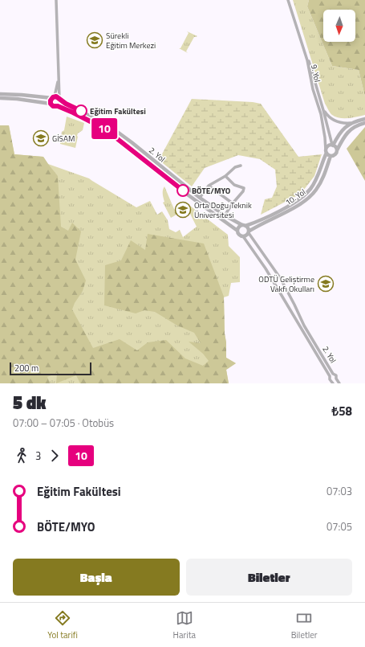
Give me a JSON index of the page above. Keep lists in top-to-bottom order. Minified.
{"streets":{"street":["9. Yol","2. Yol","10. Yol"]},"crossings":[["9. Yol","10. Yol"],["2. Yol","10. Yol"]],"places":{"school or university":["Sürekli Eğitim Merkezi","GİSAM","Orta Doğu Teknik Üniversitesi","ODTÜ Geliştirme Vakfı Okulları"],"other":["Eğitim Fakültesi","BÖTE/MYO"]},"lines":["bus line 10"],"scale_bar":"200 m","north":"bottom","page":{"on_map":"10","scale":"200 m","heading":["5 dk","07:00 – 07:05 · Otobüs","₺58"],"legs":["3","10"],"list":[{"name":"Eğitim Fakültesi","value":"07:03"},{"name":"BÖTE/MYO","value":"07:05"}],"buttons":["Başla","Biletler"],"tabs":["Yol tarifi","Harita","Biletler"]}}
